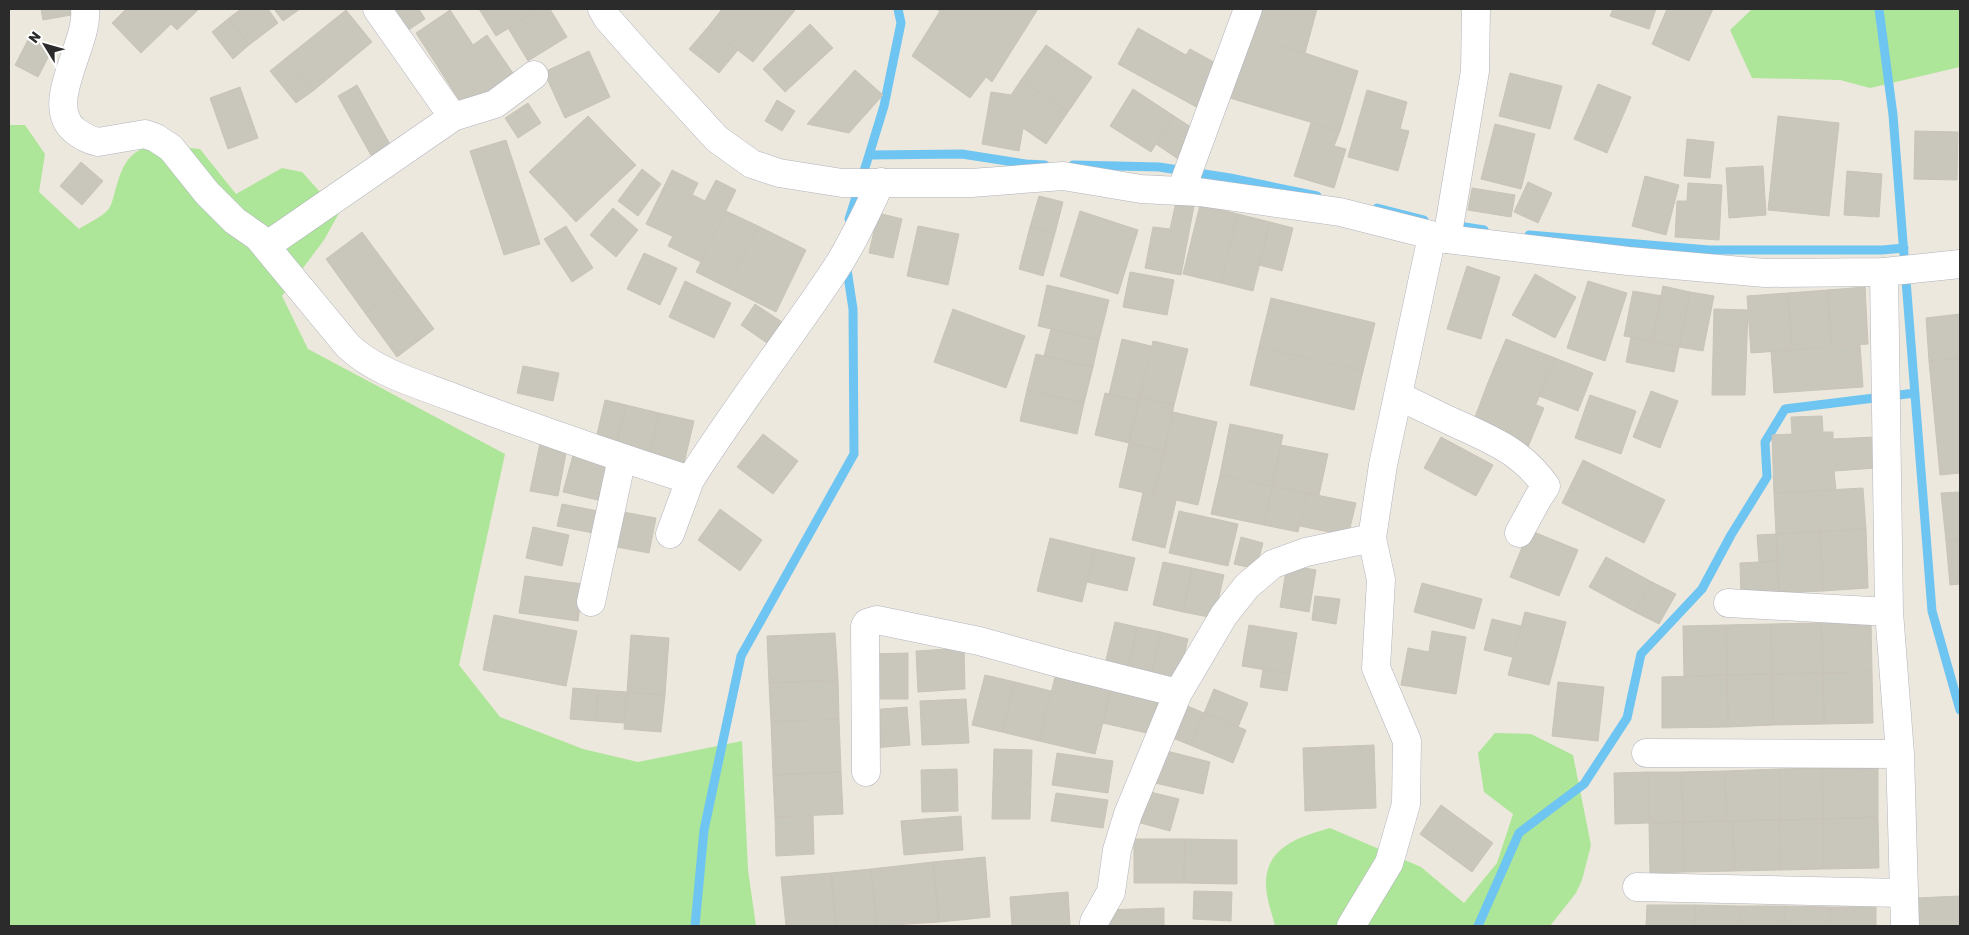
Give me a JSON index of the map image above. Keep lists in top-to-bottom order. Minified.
{"north":"top left"}
